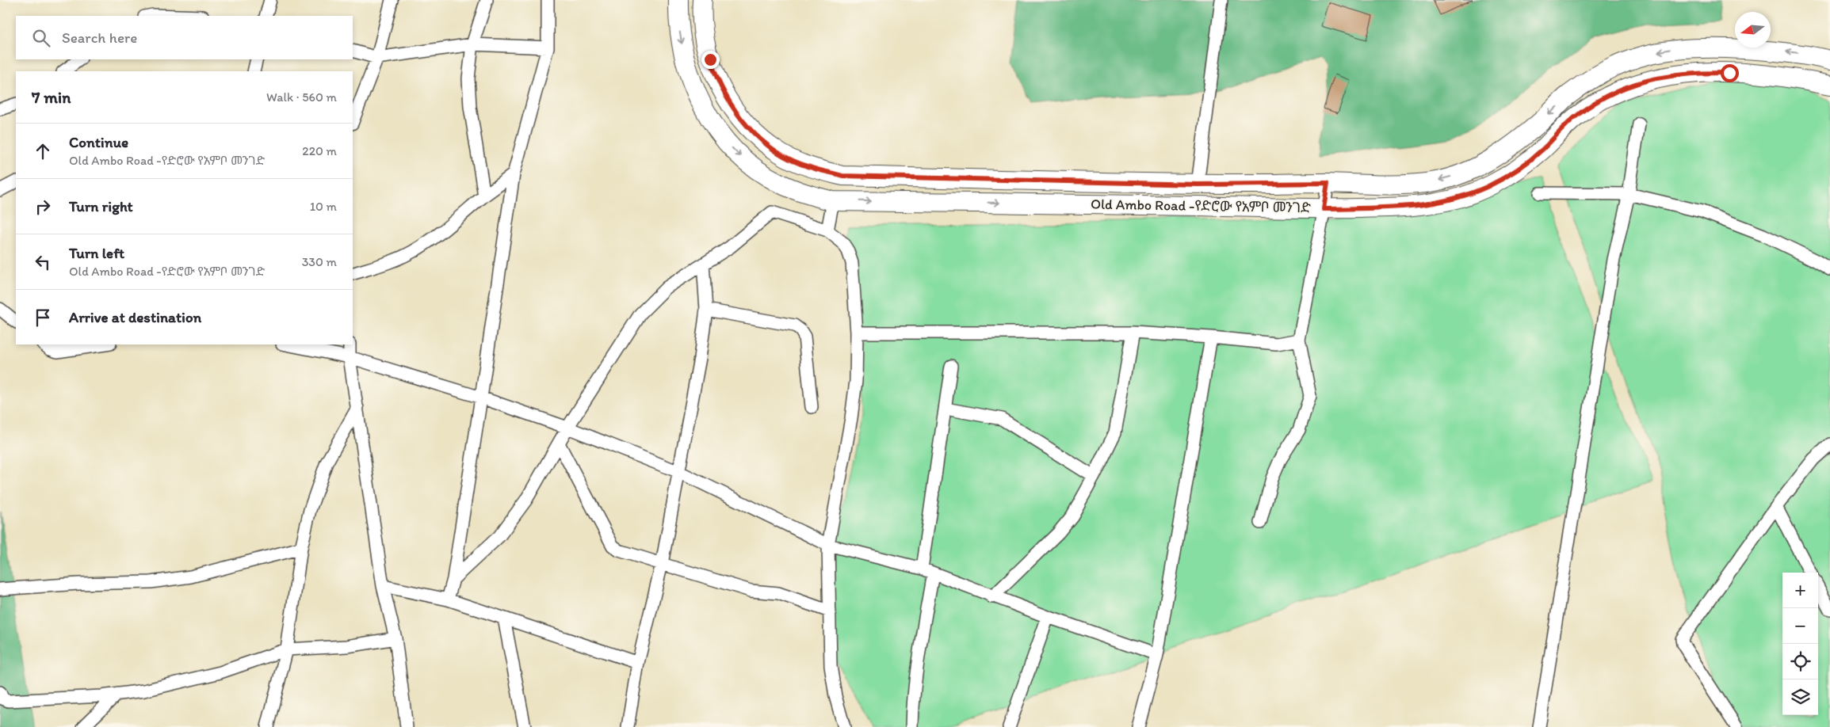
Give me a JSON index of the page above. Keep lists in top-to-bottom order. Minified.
{"streets":{"main road":["Old Ambo Road -የድሮው የአምቦ መንገድ"]},"north":"left","page":{"search":"Search here","heading":["7 min","Walk · 560 m"],"list":[["Continue","Old Ambo Road -የድሮው የአምቦ መንገድ","220 m"],["Turn right","10 m"],["Turn left","Old Ambo Road -የድሮው የአምቦ መንገድ","330 m"],"Arrive at destination"],"map_buttons":["+","−"]}}
